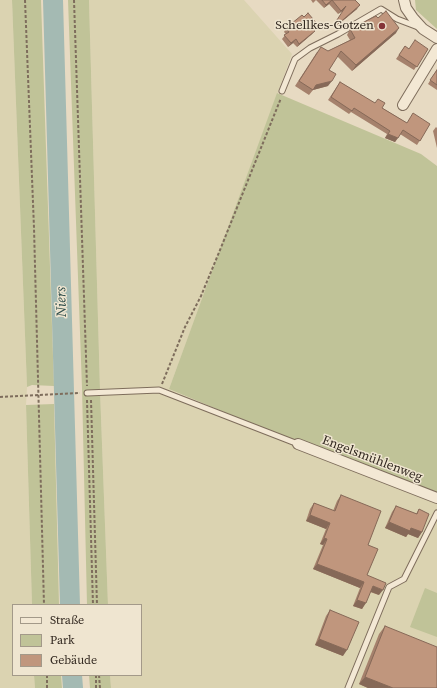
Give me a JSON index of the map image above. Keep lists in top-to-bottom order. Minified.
{"streets":{"street":["Engelsmühlenweg"]},"water":["Niers"],"places":["Schellkes-Gotzen"],"legend":["Straße","Park","Gebäude"]}
